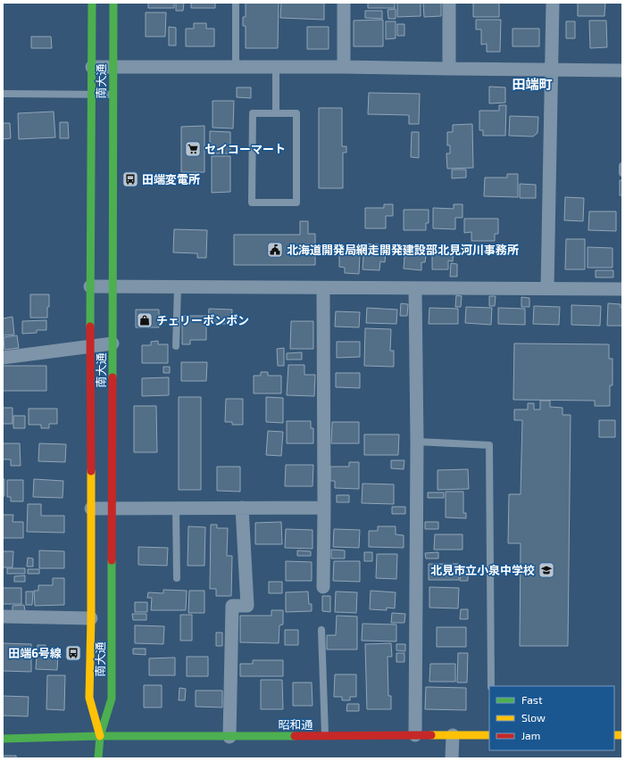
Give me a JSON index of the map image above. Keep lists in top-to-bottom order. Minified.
{"streets":{"street":["南大通","昭和通"]},"crossings":[["南大通","昭和通"]],"districts":["田端町"],"places":{"supermarket":["セイコーマート"],"bus stop":["田端変電所","田端6号線"],"public building":["北海道開発局網走開発建設部北見河川事務所"],"shop":["チェリーボンボン"],"school or university":["北見市立小泉中学校"]},"legend":["Fast","Slow","Jam"]}
